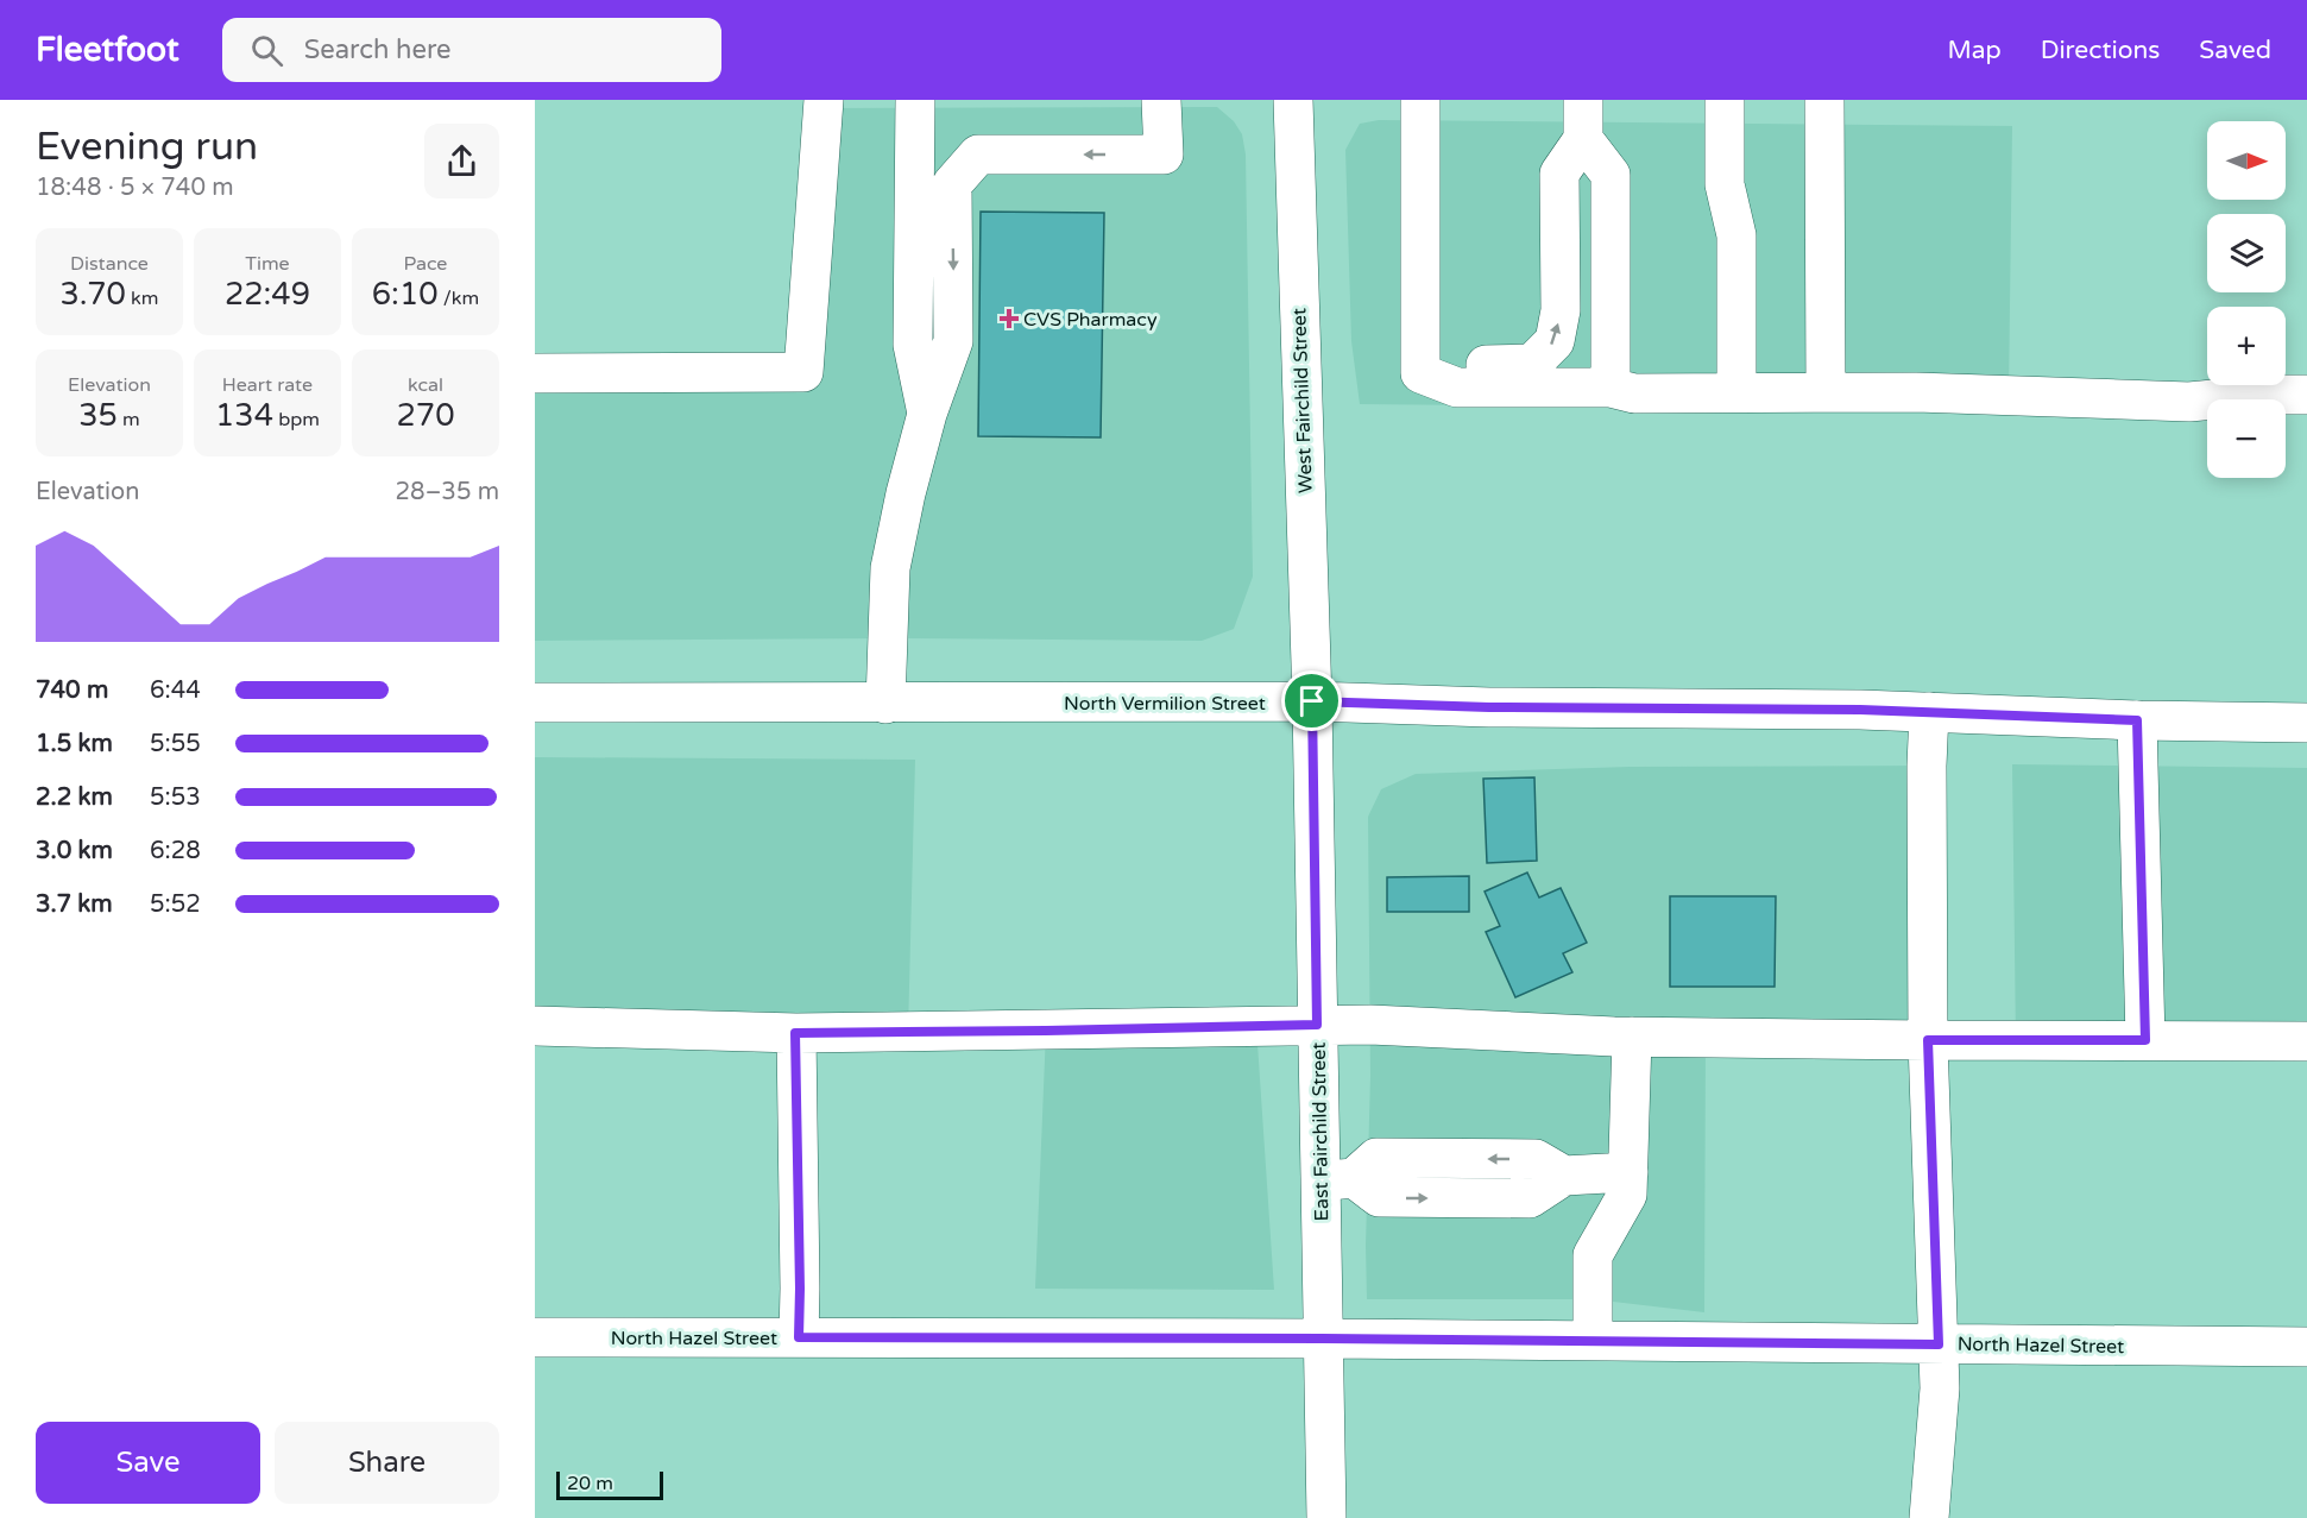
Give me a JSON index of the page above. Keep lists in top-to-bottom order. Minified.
{"streets":{"street":["West Fairchild Street","North Vermilion Street","East Fairchild Street","North Hazel Street"]},"crossings":[["West Fairchild Street","North Vermilion Street"],["West Fairchild Street","East Fairchild Street"],["North Vermilion Street","East Fairchild Street"],["East Fairchild Street","North Hazel Street"]],"places":{"health":["CVS Pharmacy"]},"scale_bar":"20 m","north":"right","page":{"header":"Fleetfoot","search":"Search here","nav":["Map","Directions","Saved"],"heading":["Evening run","18:48 · 5 × 740 m"],"map_buttons":["+","−"],"stats":[["Distance","3.70 km"],["Time","22:49"],["Pace","6:10 /km"],["Elevation","35 m"],["Heart rate","134 bpm"],["kcal","270"]],"chart":["Elevation","28–35 m"],"list":[{"name":"740 m","note":"6:44"},{"name":"1.5 km","note":"5:55"},{"name":"2.2 km","note":"5:53"},{"name":"3.0 km","note":"6:28"},{"name":"3.7 km","note":"5:52"}],"buttons":["Save","Share"],"scale":"20 m"}}
